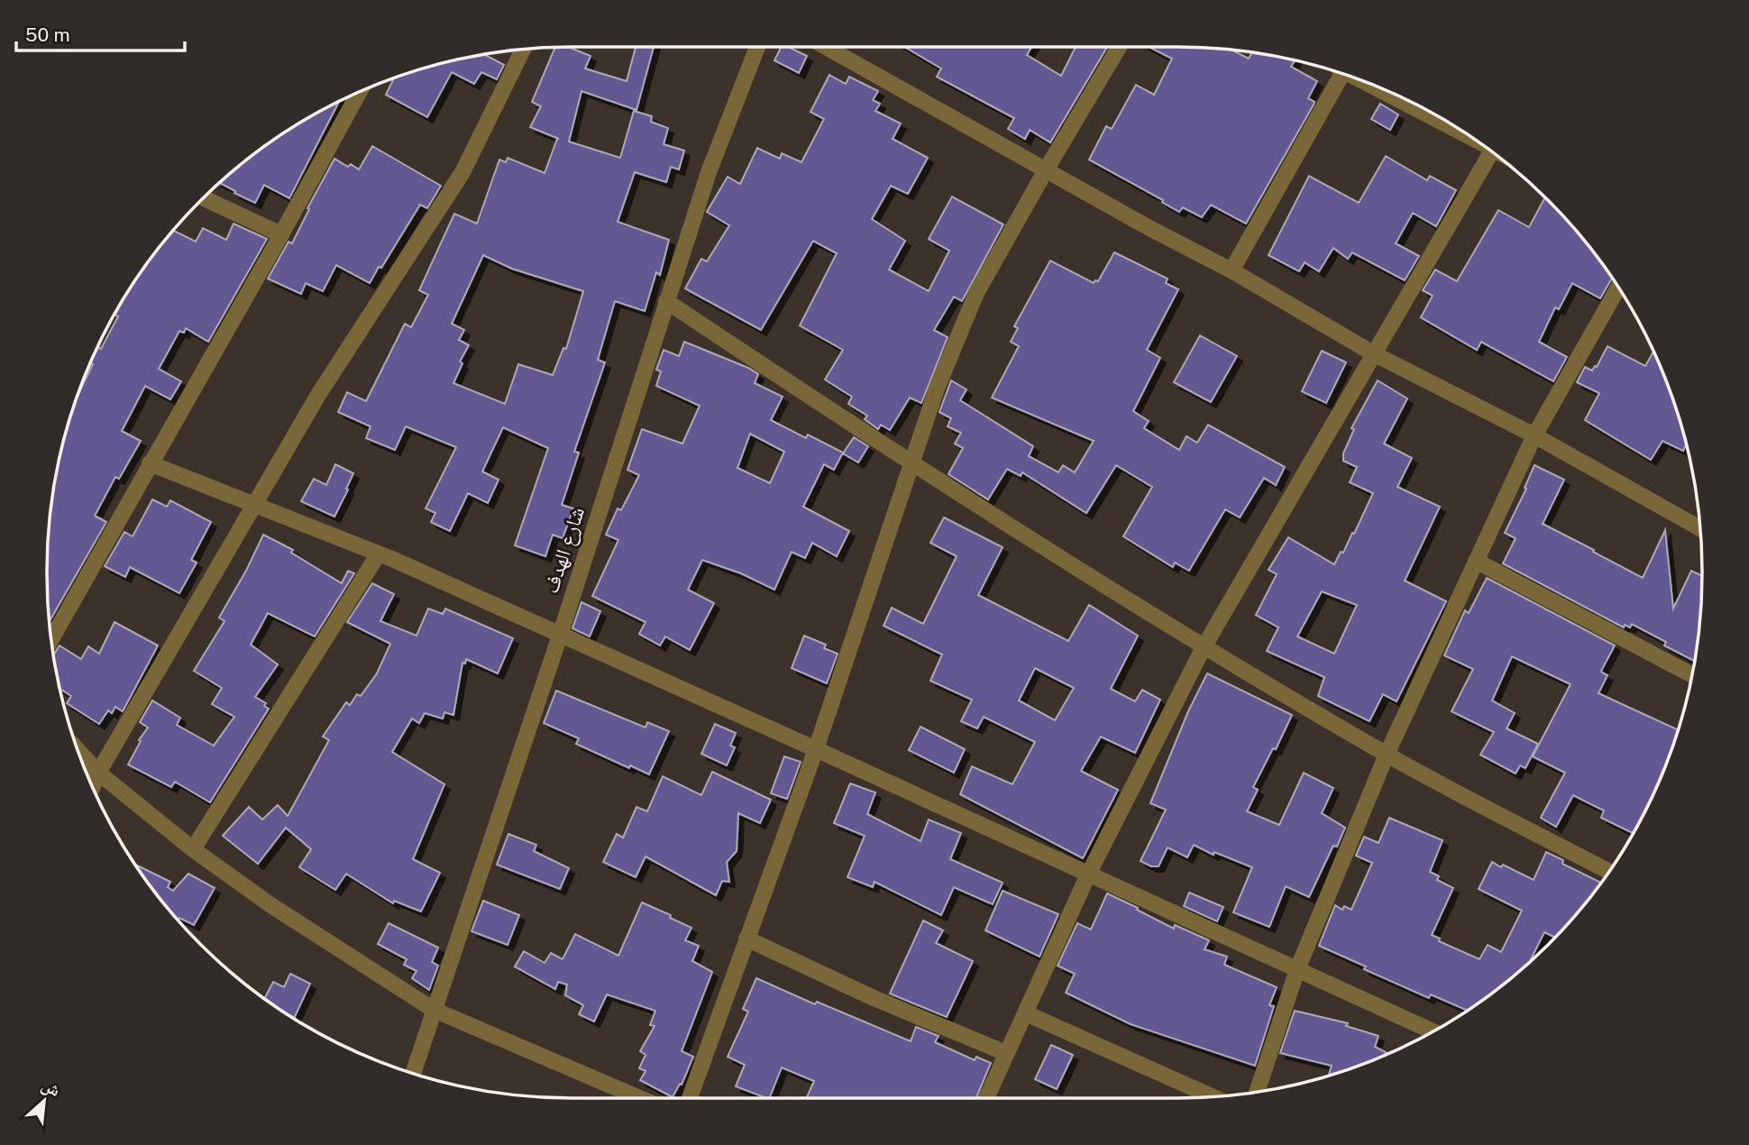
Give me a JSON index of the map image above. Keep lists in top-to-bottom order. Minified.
{"streets":{"street":["شارع الهدف"]},"scale_bar":"50 m","north":"top right"}
